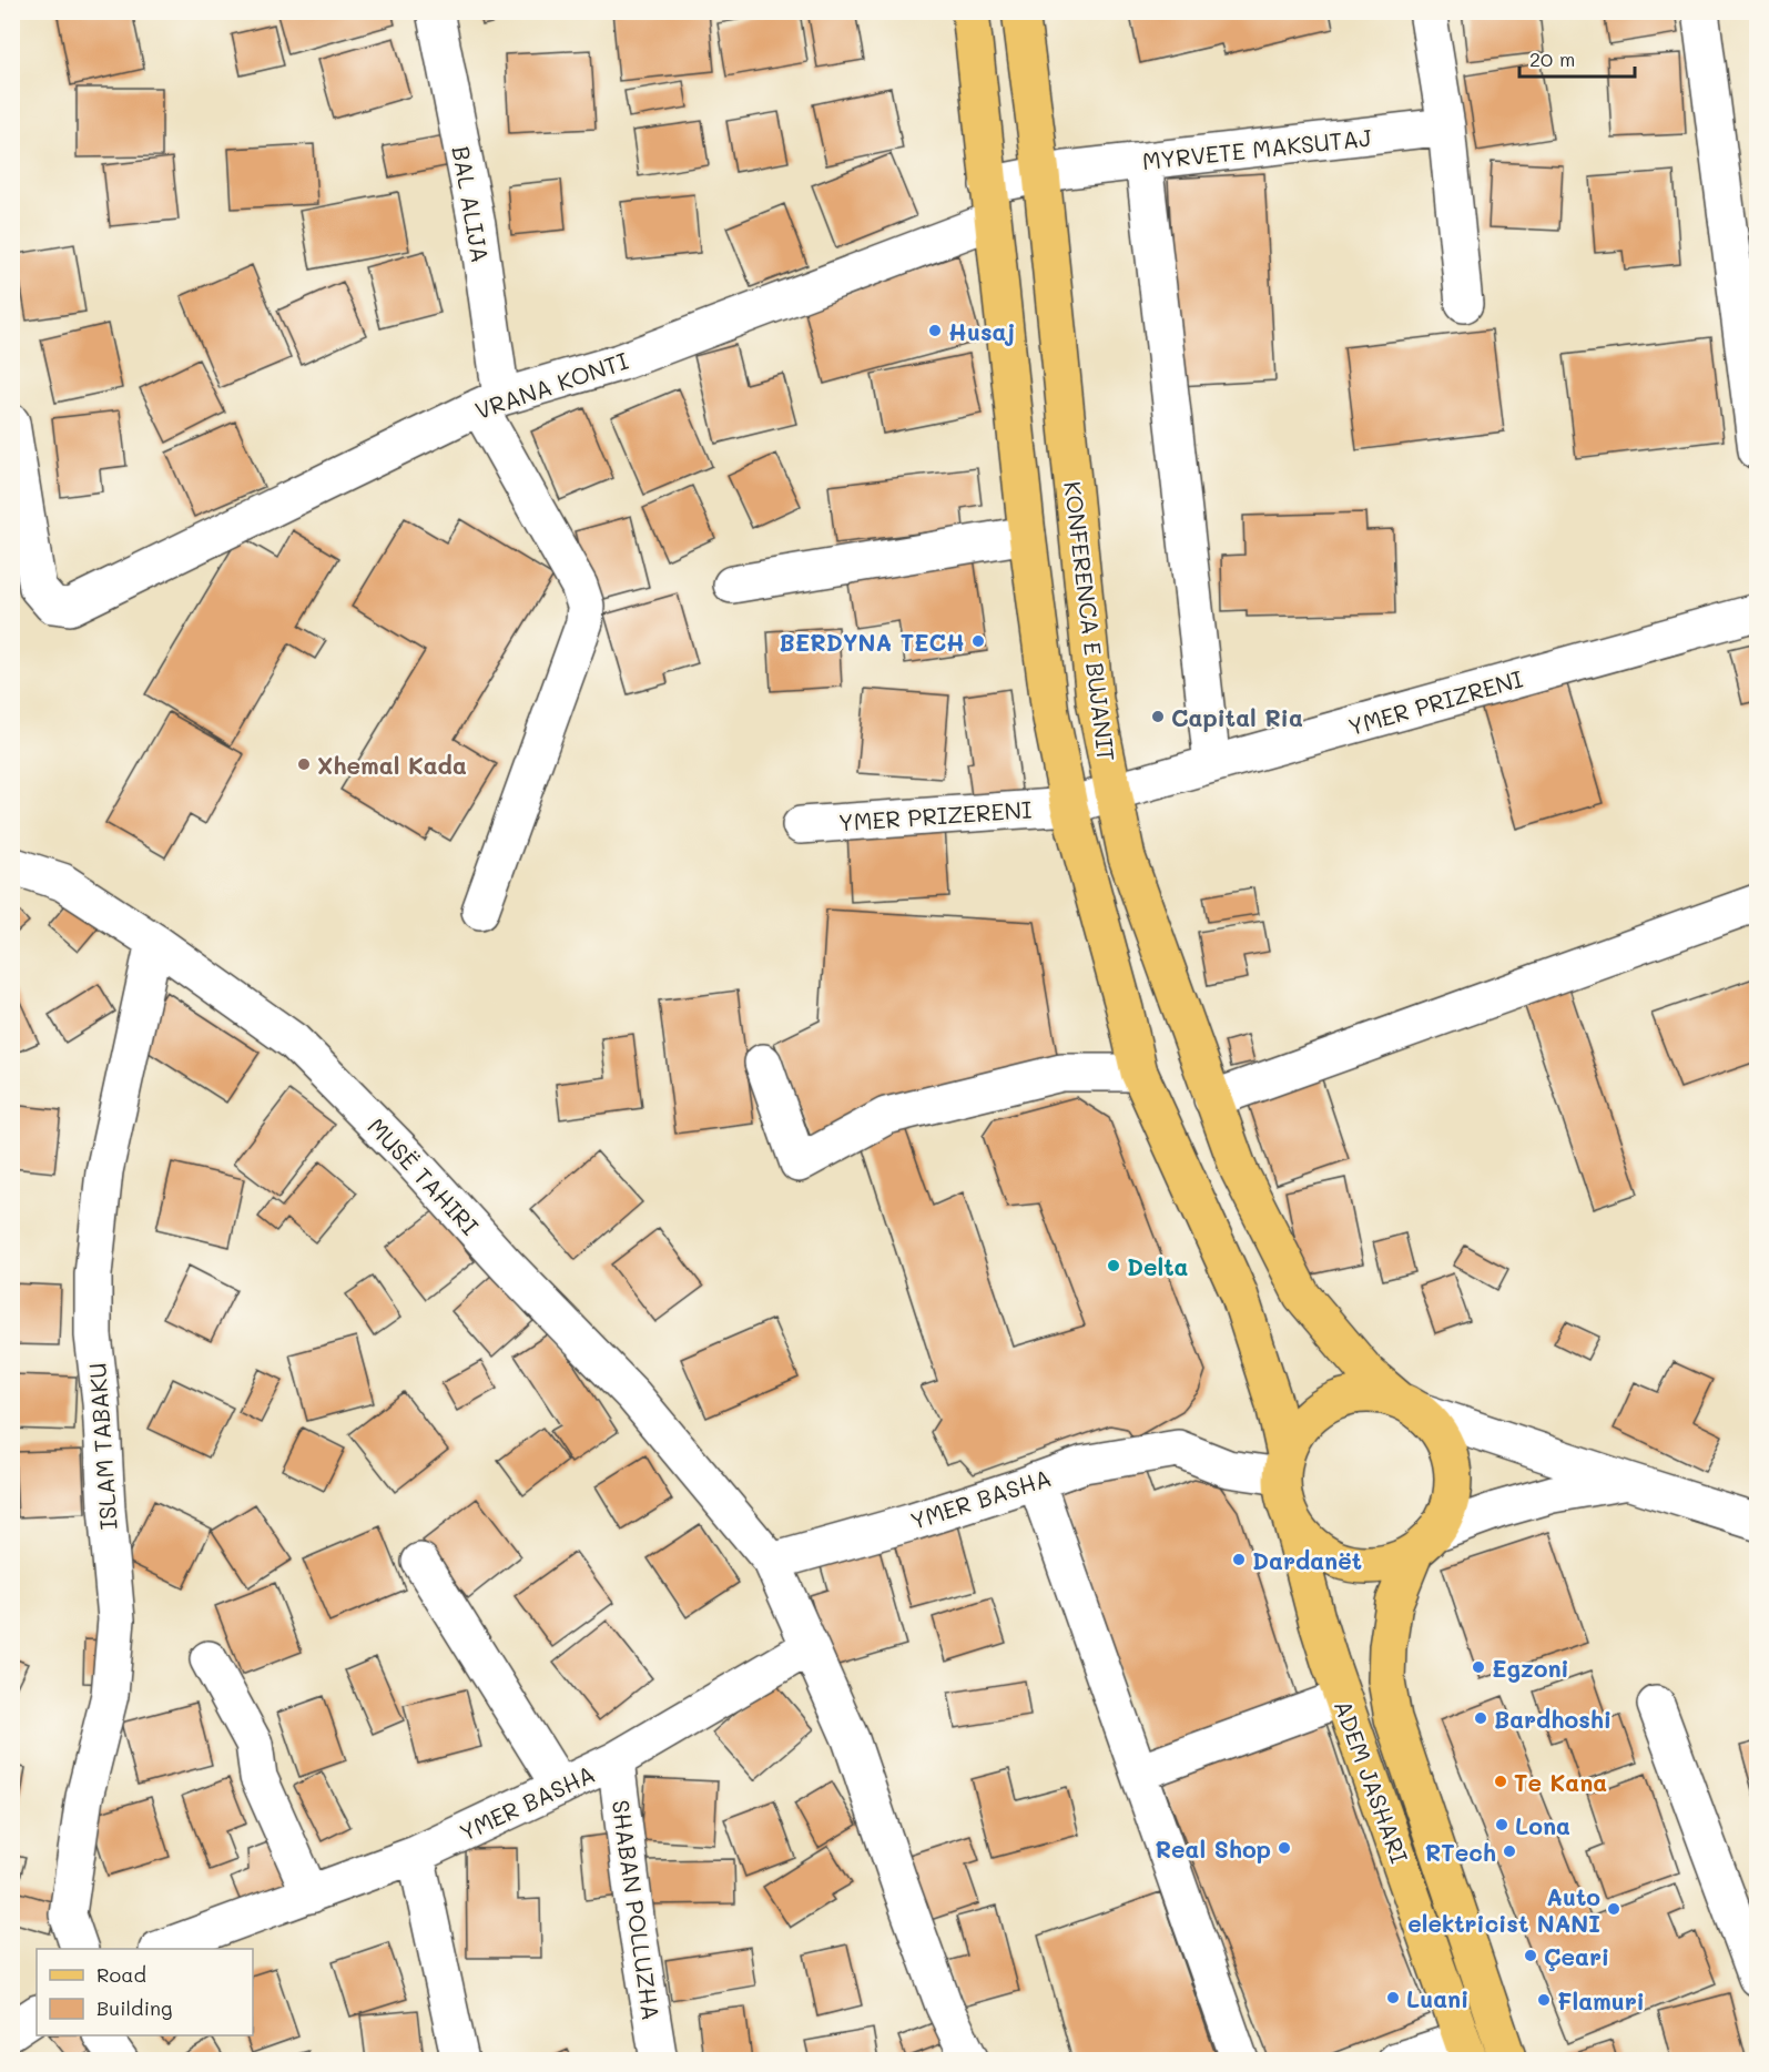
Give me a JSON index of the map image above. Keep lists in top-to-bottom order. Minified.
{"streets":{"main road":["KONFERENCA E BUJANIT","ADEM JASHARI"],"street":["MYRVETE MAKSUTAJ","BAL ALIJA","VRANA KONTI","YMER PRIZRENI","YMER PRIZERENI","MUSË TAHIRI","ISLAM TABAKU","YMER BASHA","SHABAN POLLUZHA"]},"crossings":[["MYRVETE MAKSUTAJ","VRANA KONTI"],["MYRVETE MAKSUTAJ","KONFERENCA E BUJANIT"],["BAL ALIJA","VRANA KONTI"],["VRANA KONTI","KONFERENCA E BUJANIT"],["KONFERENCA E BUJANIT","YMER PRIZRENI"],["KONFERENCA E BUJANIT","YMER PRIZERENI"],["KONFERENCA E BUJANIT","YMER BASHA"],["KONFERENCA E BUJANIT","ADEM JASHARI"],["YMER PRIZRENI","YMER PRIZERENI"],["MUSË TAHIRI","ISLAM TABAKU"],["MUSË TAHIRI","YMER BASHA"],["YMER BASHA","ADEM JASHARI"],["YMER BASHA","SHABAN POLLUZHA"]],"places":["Husaj","BERDYNA TECH","Capital Ria","Xhemal Kada","Delta","Dardanët","Egzoni","Bardhoshi","Te Kana","Lona","Real Shop","RTech","Auto elektricist NANI","Çeari","Luani","Flamuri"],"legend":["Road","Building"],"scale_bar":"20 m"}
